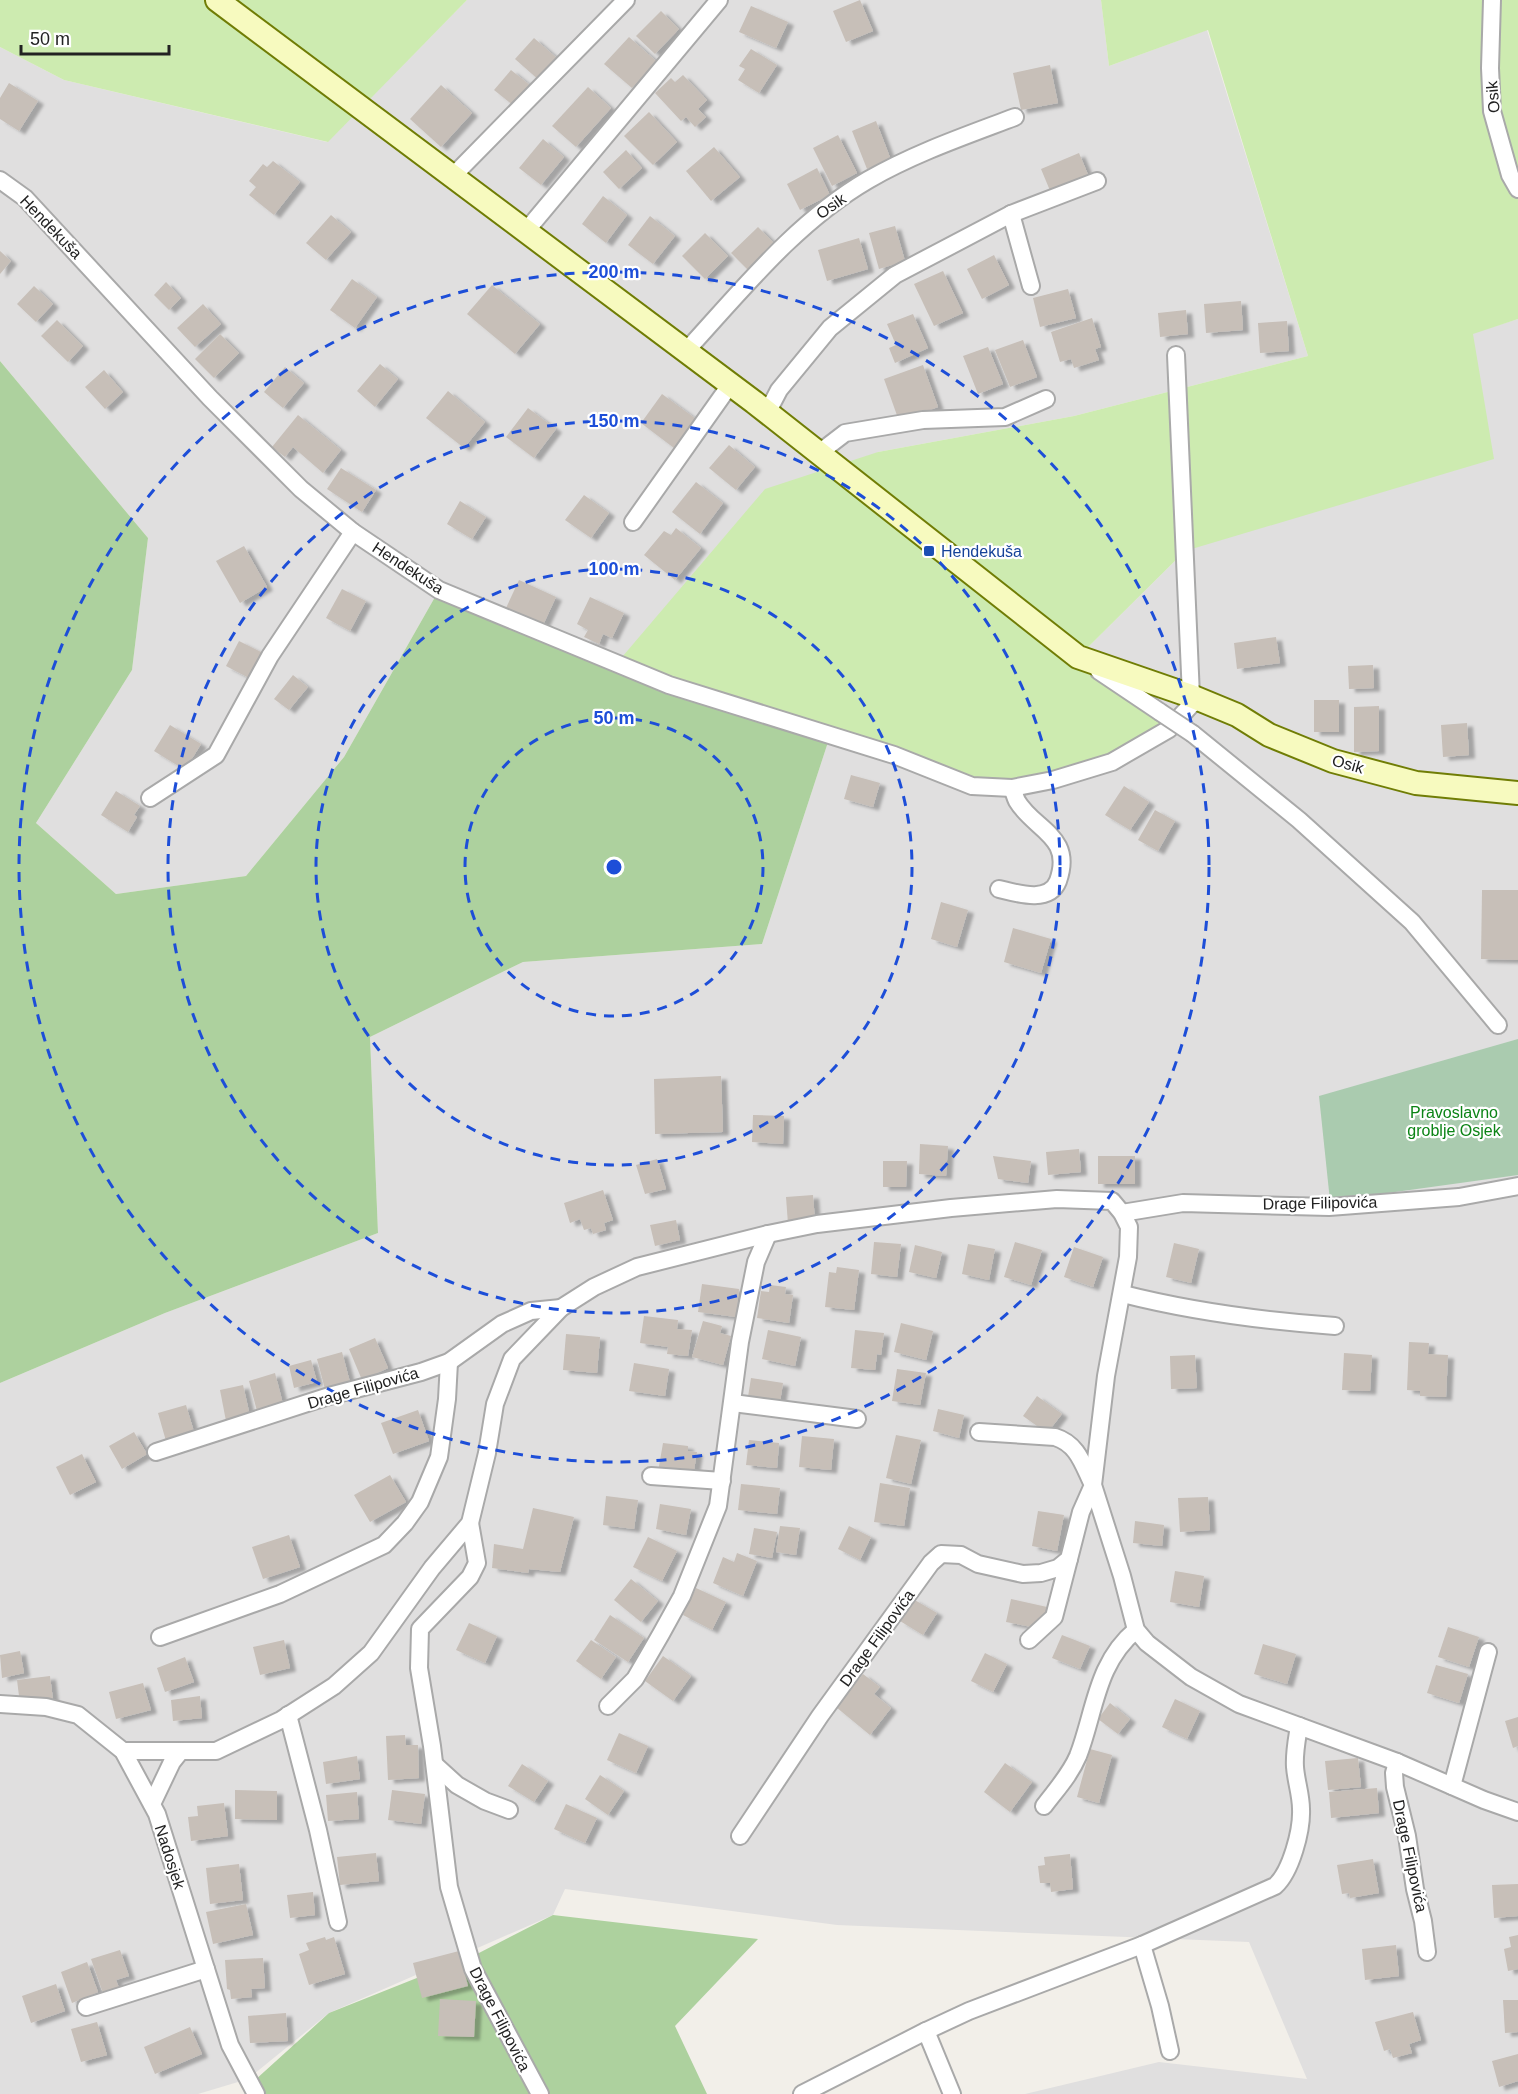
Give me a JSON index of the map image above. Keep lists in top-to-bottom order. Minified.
{"streets":{"main road":["Osik"],"street":["Hendekuša","Drage Filipovića","Nadosjek"]},"crossings":[["Osik","Hendekuša"],["Drage Filipovića","Nadosjek"]],"parks":["Pravoslavno groblje Osjek"],"places":{"transit":["Hendekuša"]},"scale_bar":"50 m","rings":["200 m","150 m","100 m","50 m"]}
